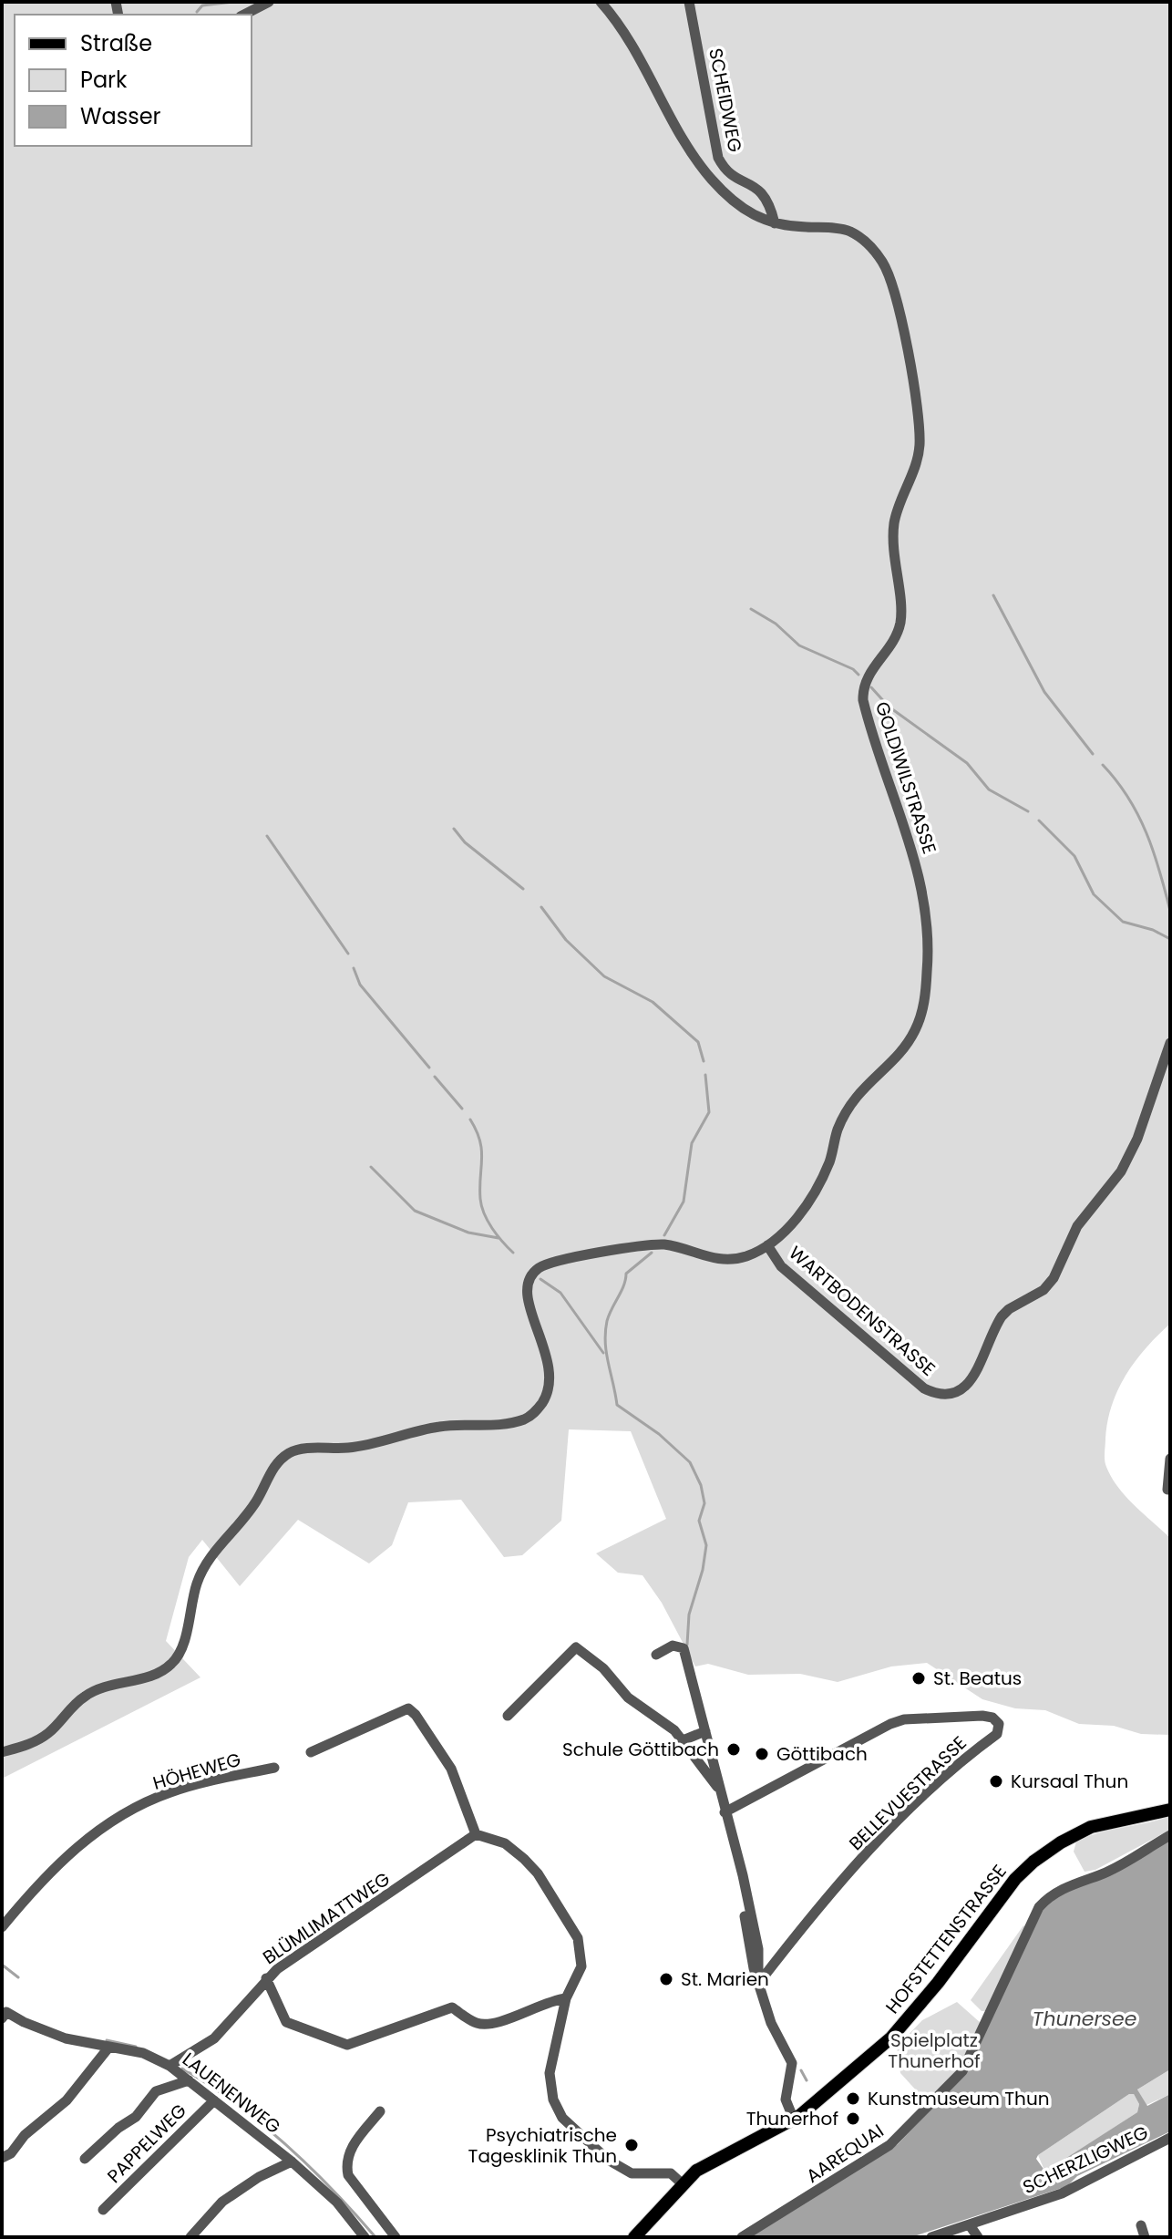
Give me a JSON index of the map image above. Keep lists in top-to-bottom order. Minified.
{"streets":{"main road":["HOFSTETTENSTRASSE"],"street":["SCHEIDWEG","GOLDIWILSTRASSE","WARTBODENSTRASSE","HÖHEWEG","BELLEVUESTRASSE","BLÜMLIMATTWEG","LAUENENWEG","PAPPELWEG","AAREQUAI","SCHERZLIGWEG"]},"crossings":[["SCHEIDWEG","GOLDIWILSTRASSE"],["GOLDIWILSTRASSE","WARTBODENSTRASSE"],["BLÜMLIMATTWEG","LAUENENWEG"],["LAUENENWEG","PAPPELWEG"]],"water":["Thunersee"],"parks":["Spielplatz Thunerhof"],"places":["St. Beatus","Schule Göttibach","Göttibach","Kursaal Thun","St. Marien","Kunstmuseum Thun","Thunerhof","Psychiatrische Tagesklinik Thun"],"legend":["Straße","Park","Wasser"]}
